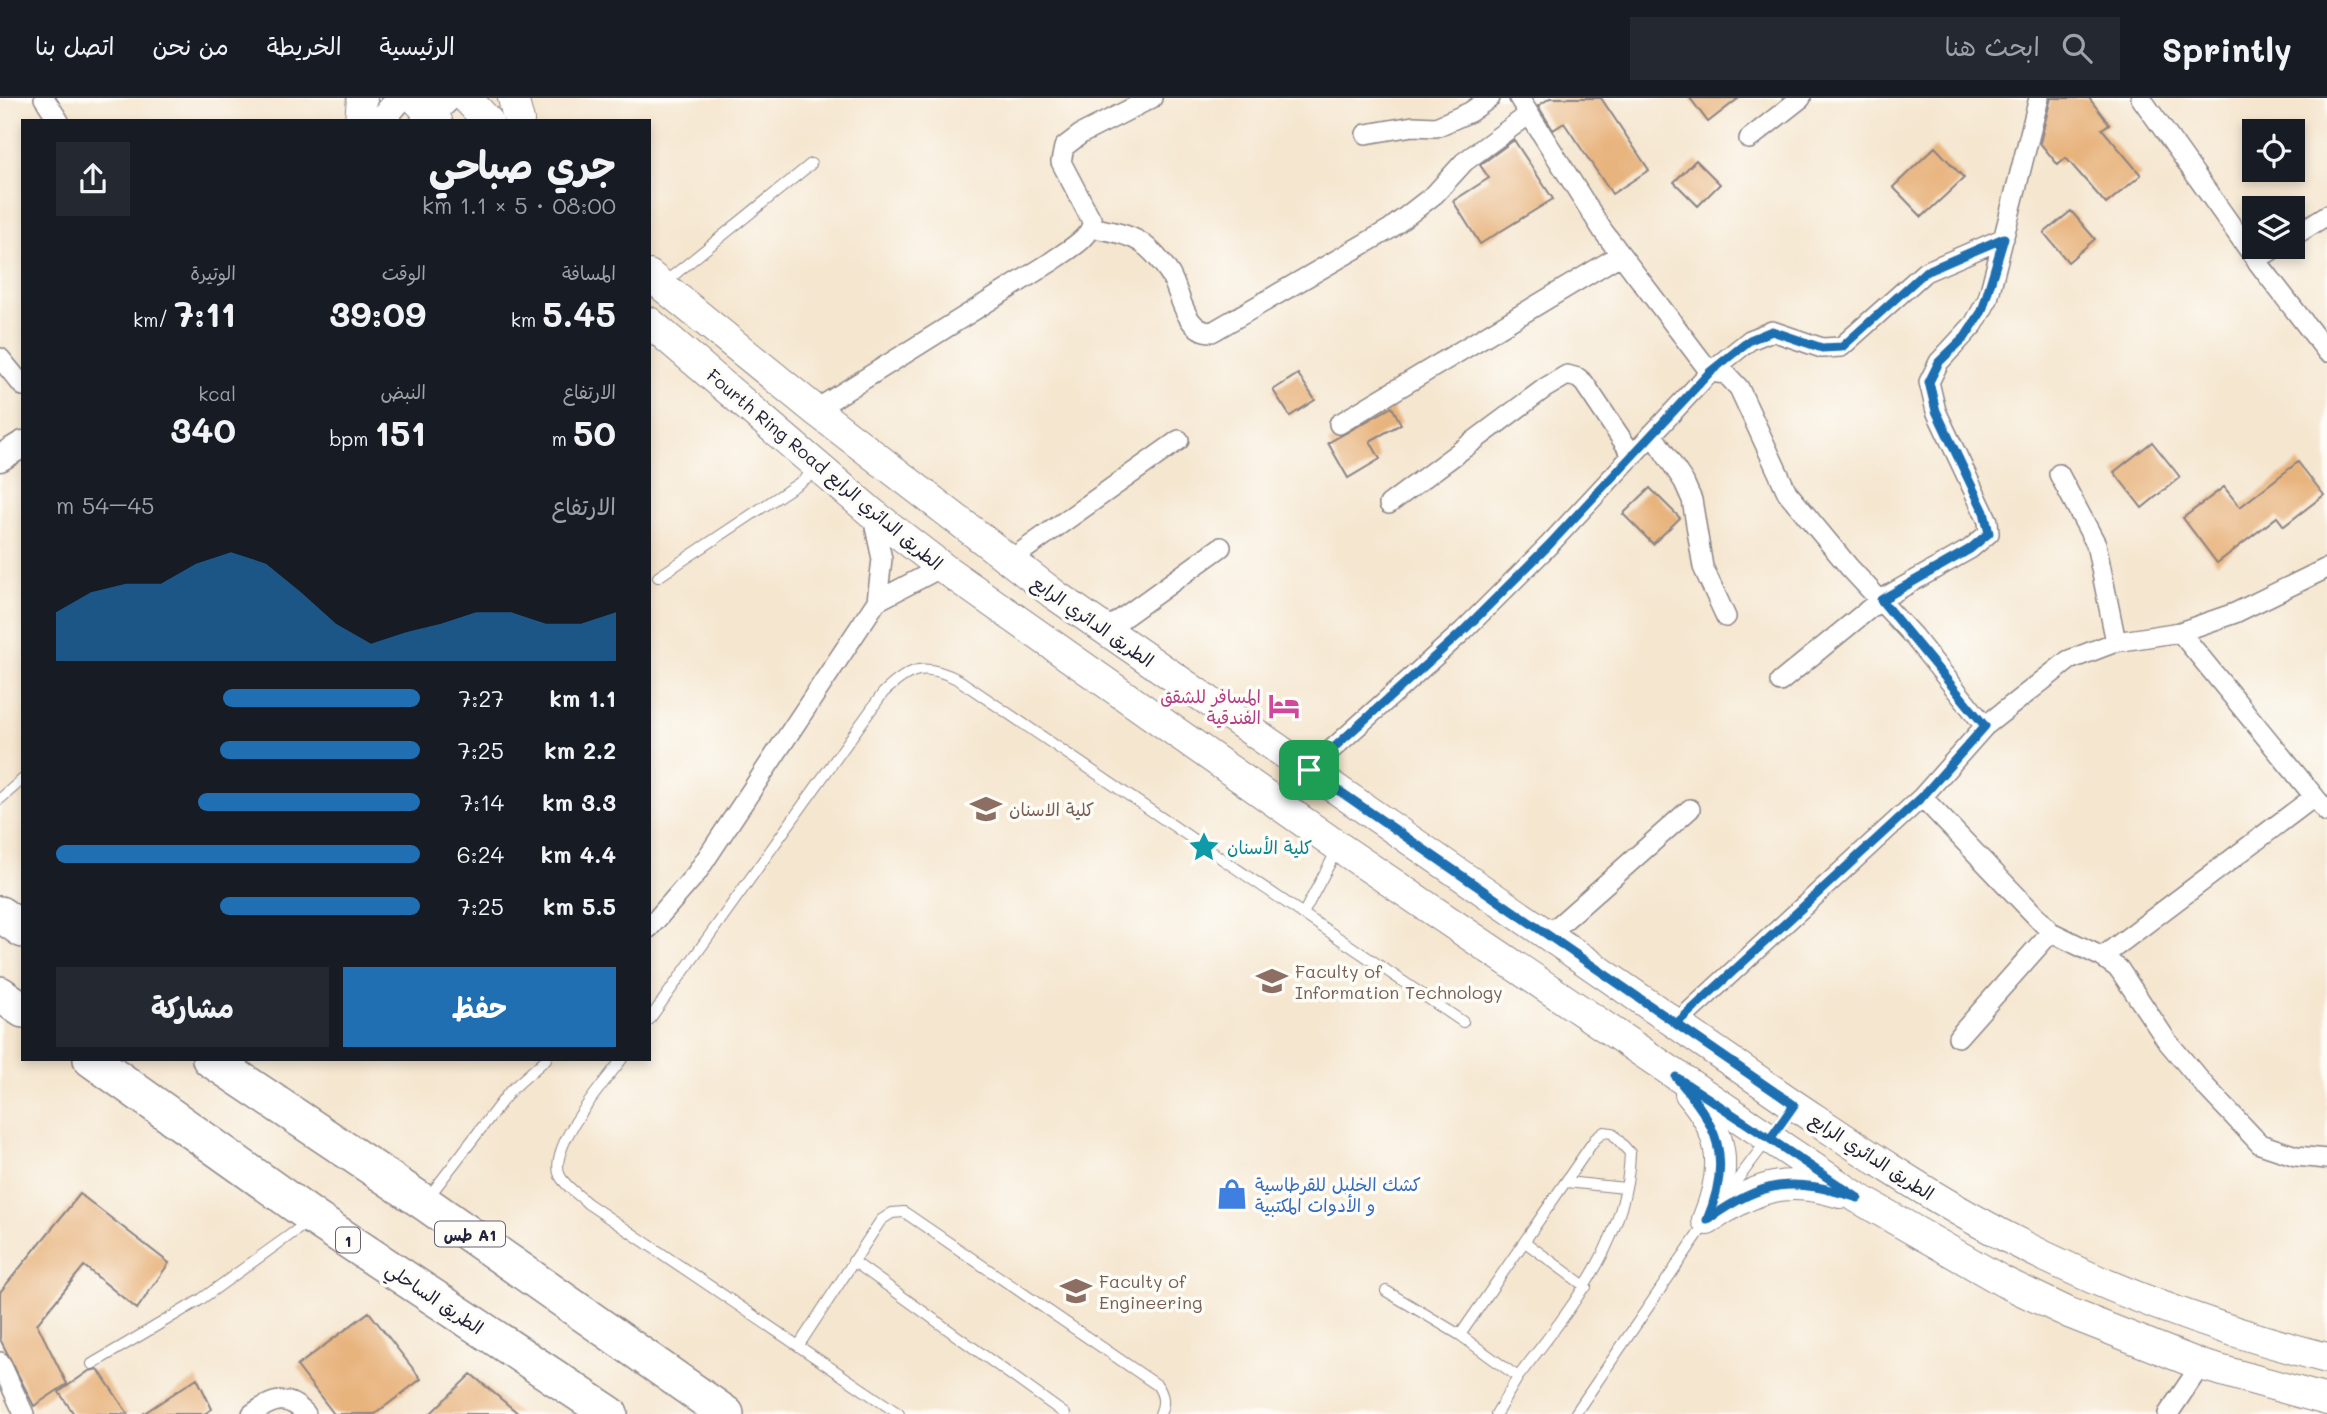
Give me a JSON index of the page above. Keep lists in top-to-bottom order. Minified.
{"streets":{"highway":["طس A1","1","الطريق الساحلي"],"main road":["Fourth Ring Road الطريق الدائري الرابع","الطريق الدائري الرابع"]},"places":{"hotel":["المسافر للشقق الفندقية"],"school or university":["كلية الاسنان","Faculty of Information Technology","Faculty of Engineering"],"place":["كلية الأسنان"],"shop":["كشك الخليل للقرطاسية و الأدوات المكتبية"]},"page":{"header":"Sprintly","search":"ابحث هنا","nav":["الرئيسية","الخريطة","من نحن","اتصل بنا"],"heading":["جري صباحي","08:00 · 5 × 1.1 km"],"stats":[["المسافة","5.45 km"],["الوقت","39:09"],["الوتيرة","7:11 /km"],["الارتفاع","50 m"],["النبض","151 bpm"],["kcal","340"]],"chart":["الارتفاع","45–54 m"],"list":[{"name":"1.1 km","note":"7:27"},{"name":"2.2 km","note":"7:25"},{"name":"3.3 km","note":"7:14"},{"name":"4.4 km","note":"6:24"},{"name":"5.5 km","note":"7:25"}],"buttons":["حفظ","مشاركة"]}}
